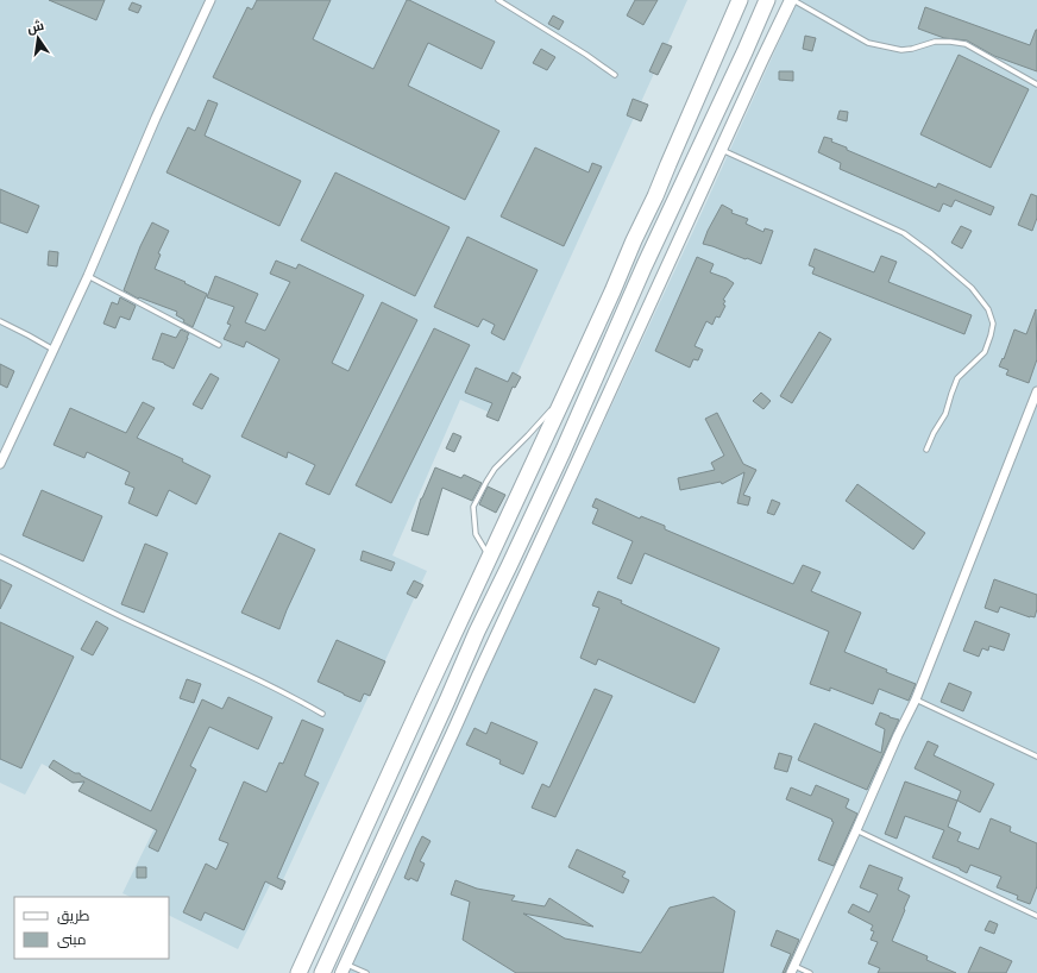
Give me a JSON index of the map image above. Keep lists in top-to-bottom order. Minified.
{"legend":["طريق","مبنى"],"north":"top"}
